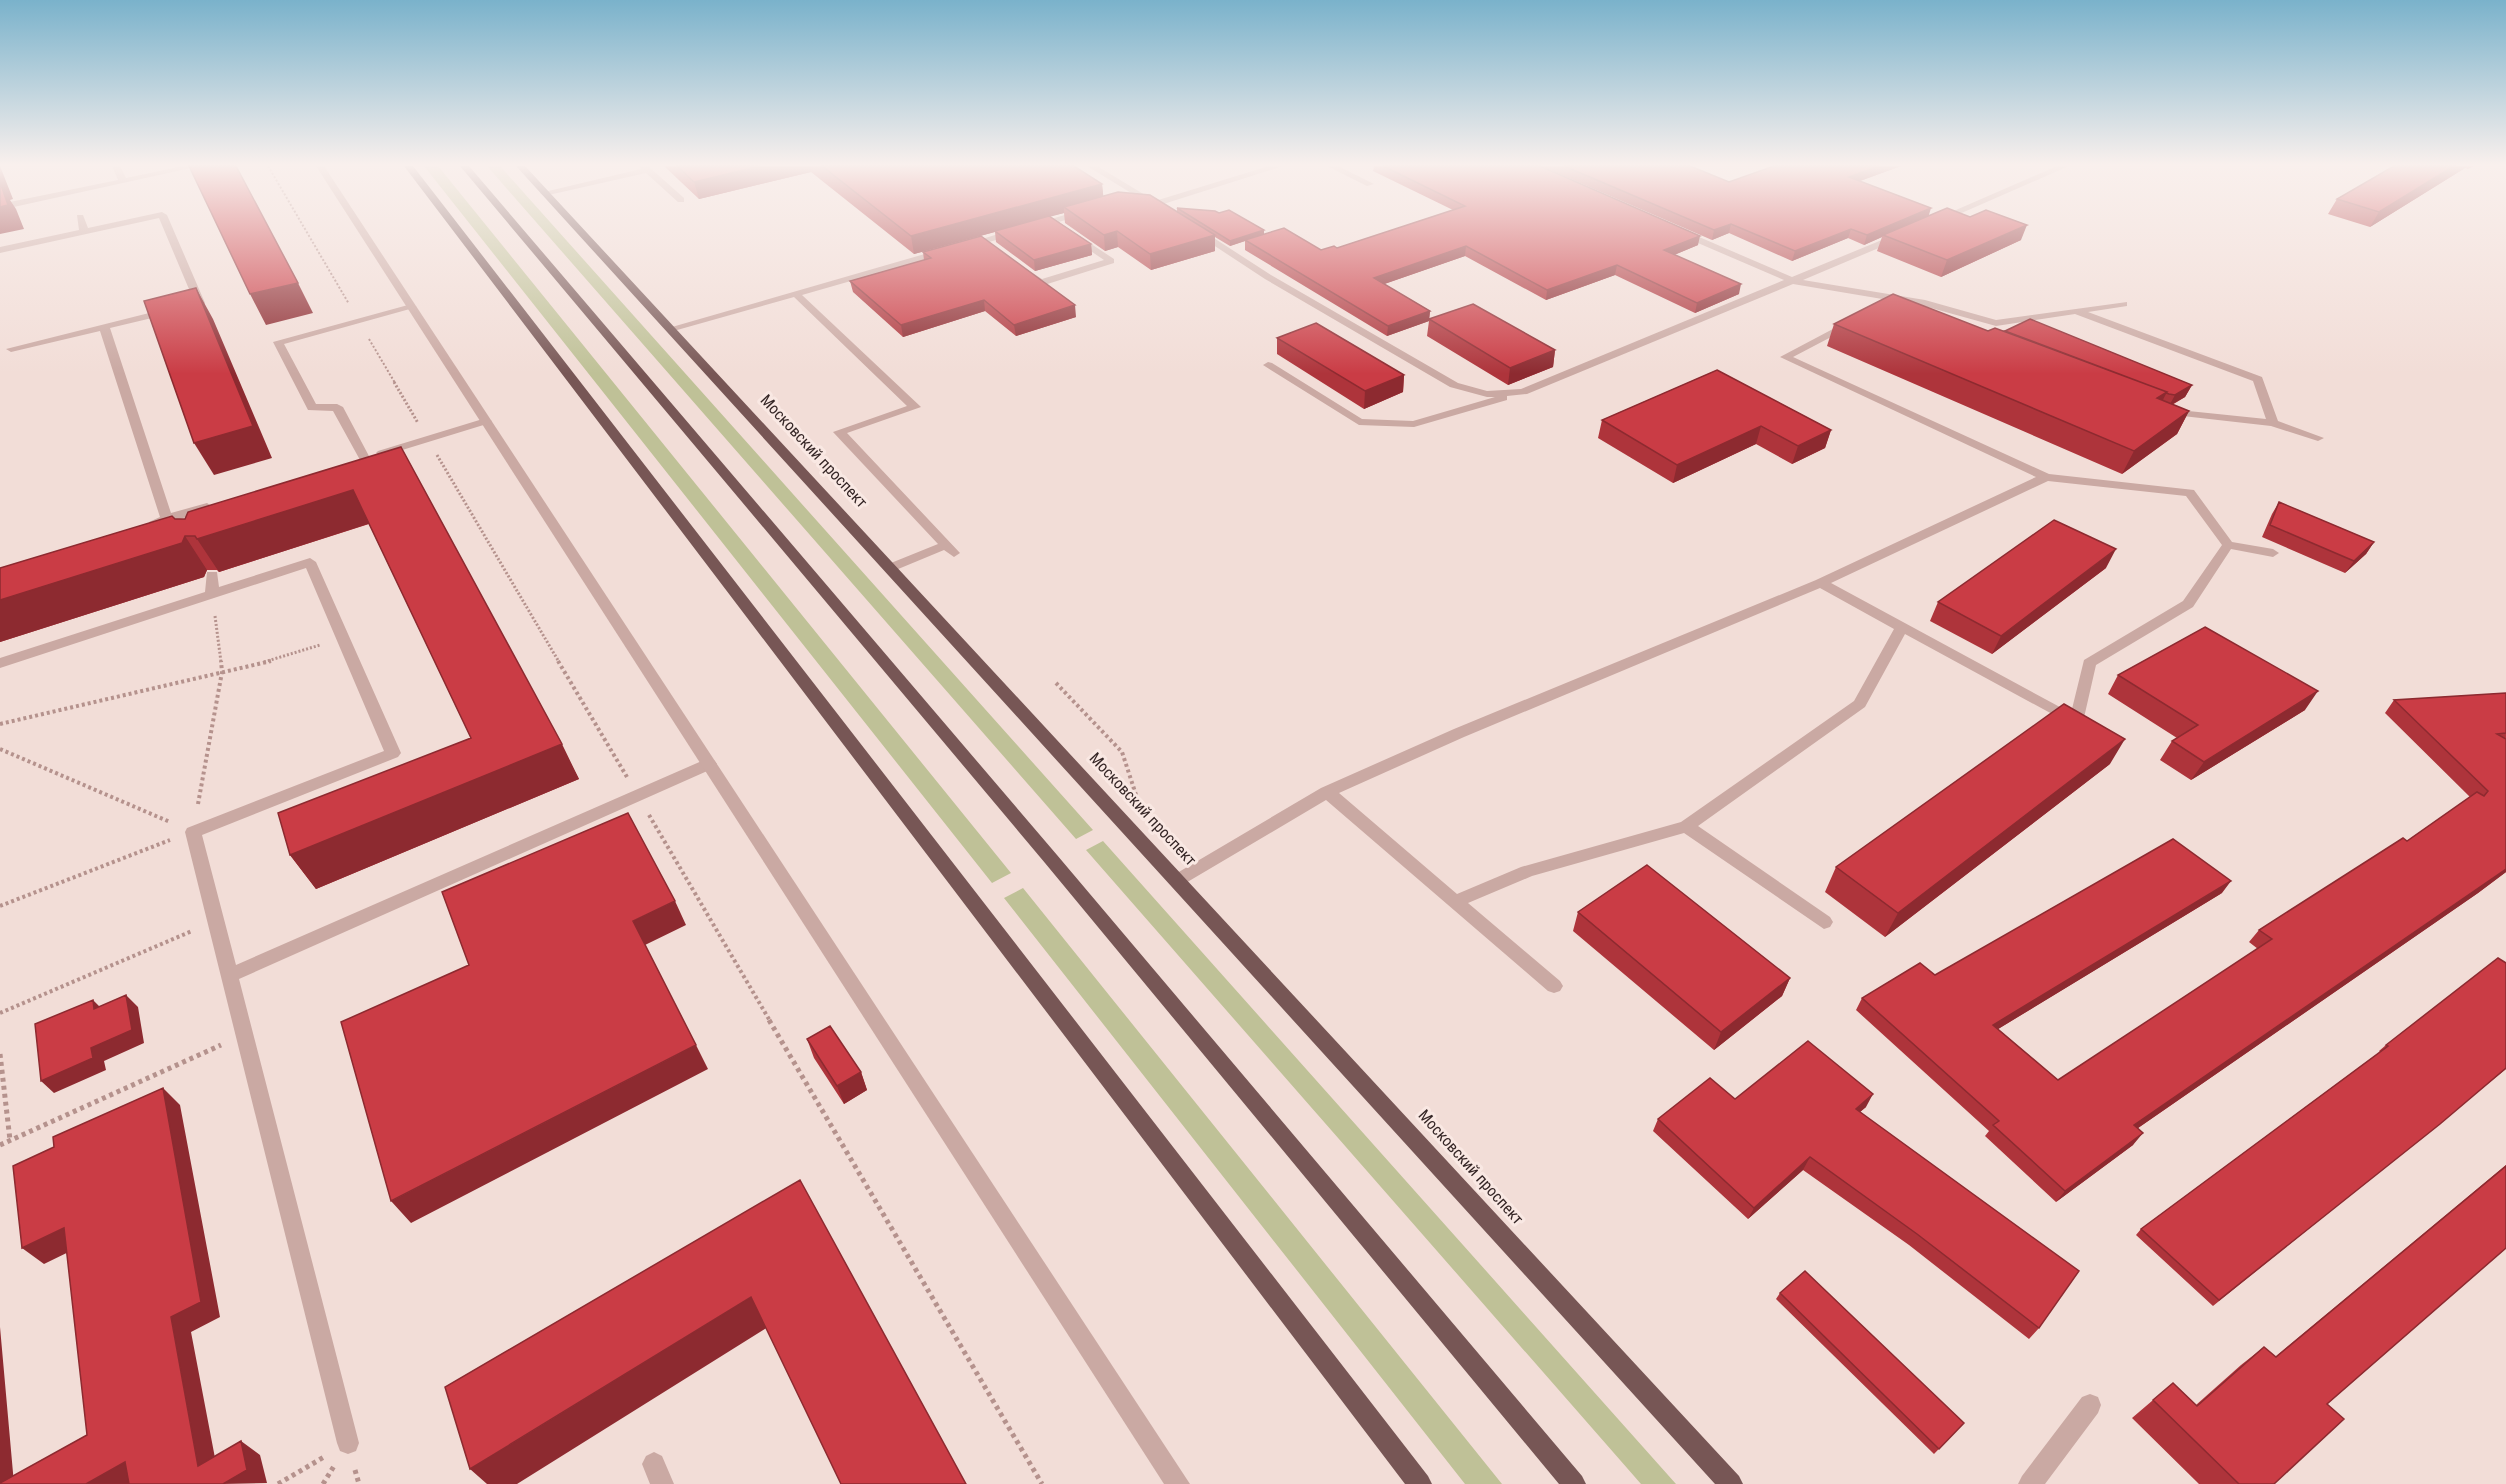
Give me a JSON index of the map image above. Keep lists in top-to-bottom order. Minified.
{"streets":{"main road":["Московский проспект"]}}
